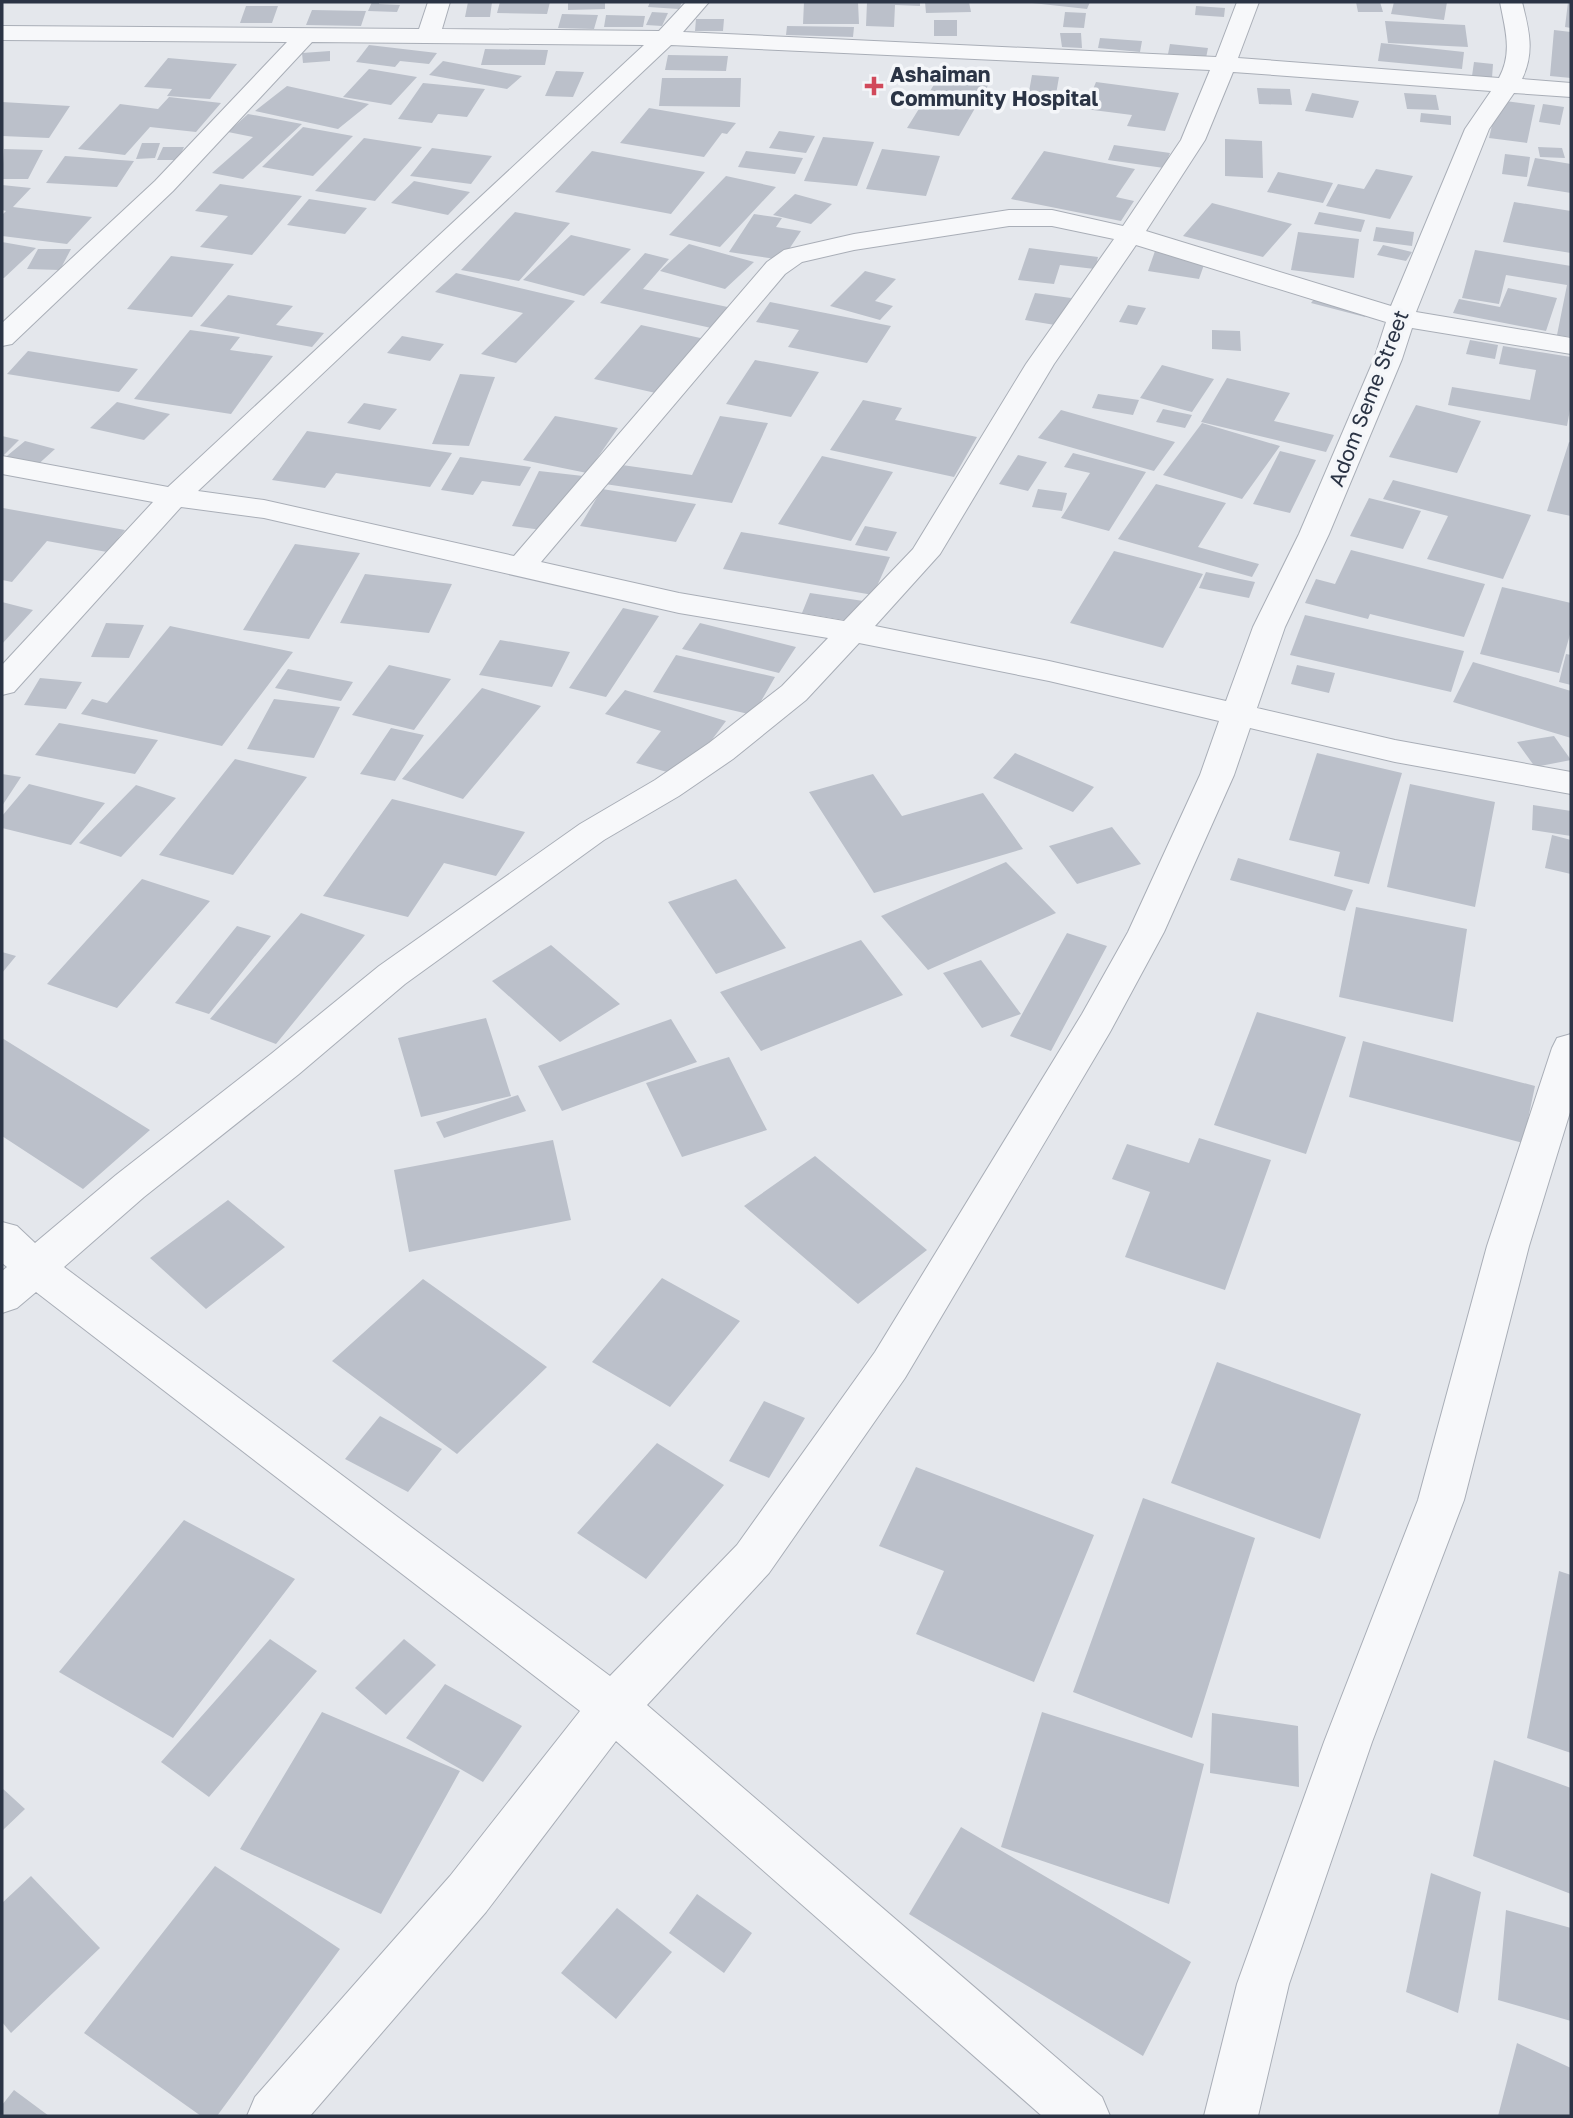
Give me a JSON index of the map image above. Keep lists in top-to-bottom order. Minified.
{"streets":{"street":["Adom Seme Street"]},"places":{"health":["Ashaiman Community Hospital"]}}
